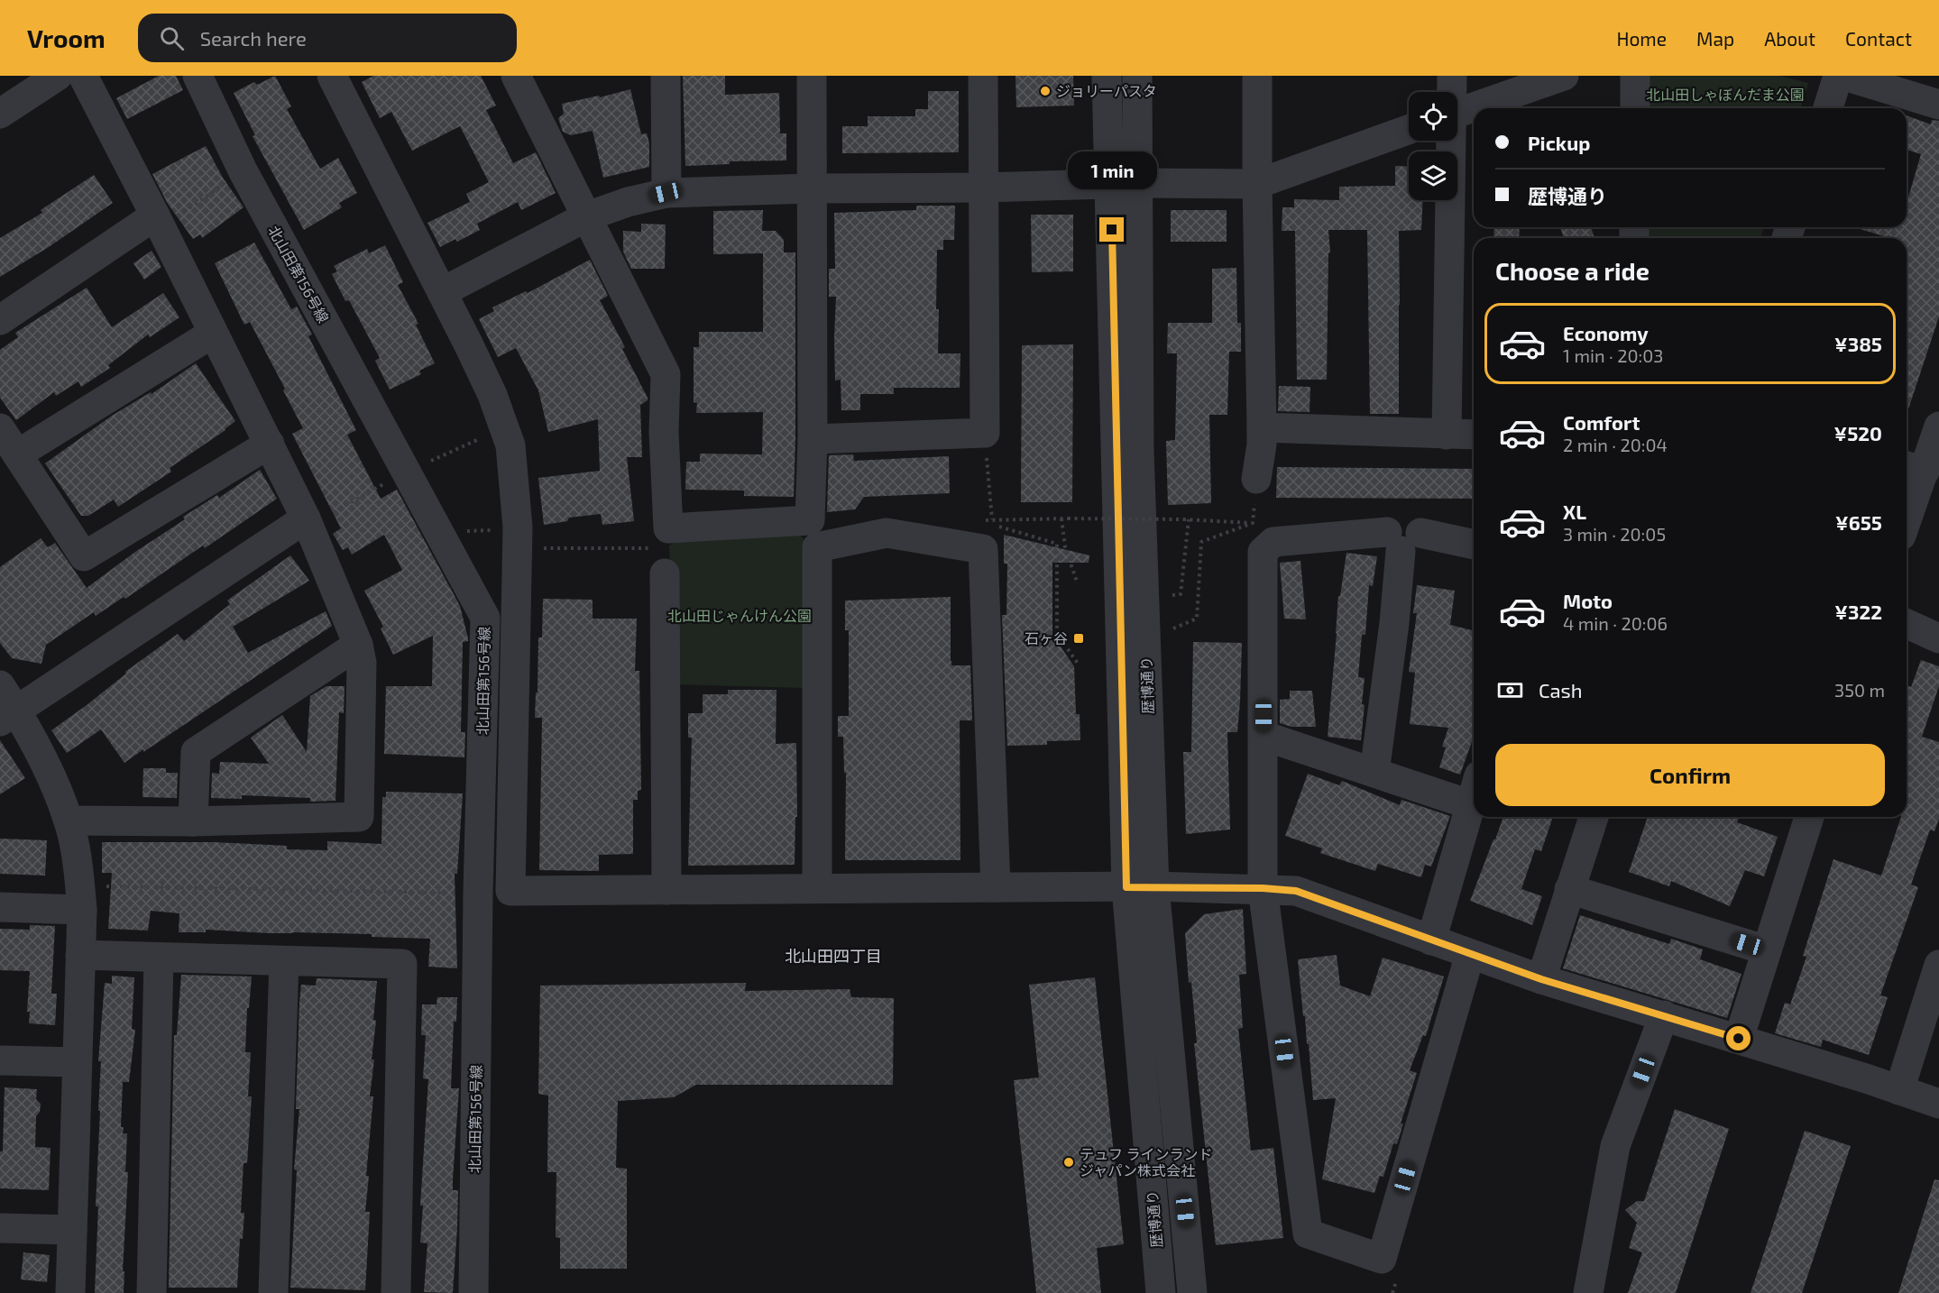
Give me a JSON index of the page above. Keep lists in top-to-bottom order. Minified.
{"streets":{"street":["北山田第156号線","歴博通り"]},"districts":["北山田四丁目"],"parks":["北山田しゃぼんだま公園","北山田じゃんけん公園"],"places":{"other":["ジョリーパスタ","テュフ ラインランド ジャパン株式会社"],"transit":["石ヶ谷"]},"page":{"header":"Vroom","search":"Search here","nav":["Home","Map","About","Contact"],"banner":["Pickup","歴博通り"],"bubble":"1 min","heading":"Choose a ride","list":[{"name":"Economy","note":"1 min · 20:03","value":"¥385"},{"name":"Comfort","note":"2 min · 20:04","value":"¥520"},{"name":"XL","note":"3 min · 20:05","value":"¥655"},{"name":"Moto","note":"4 min · 20:06","value":"¥322"}],"pay":["Cash","350 m"],"buttons":"Confirm"}}
